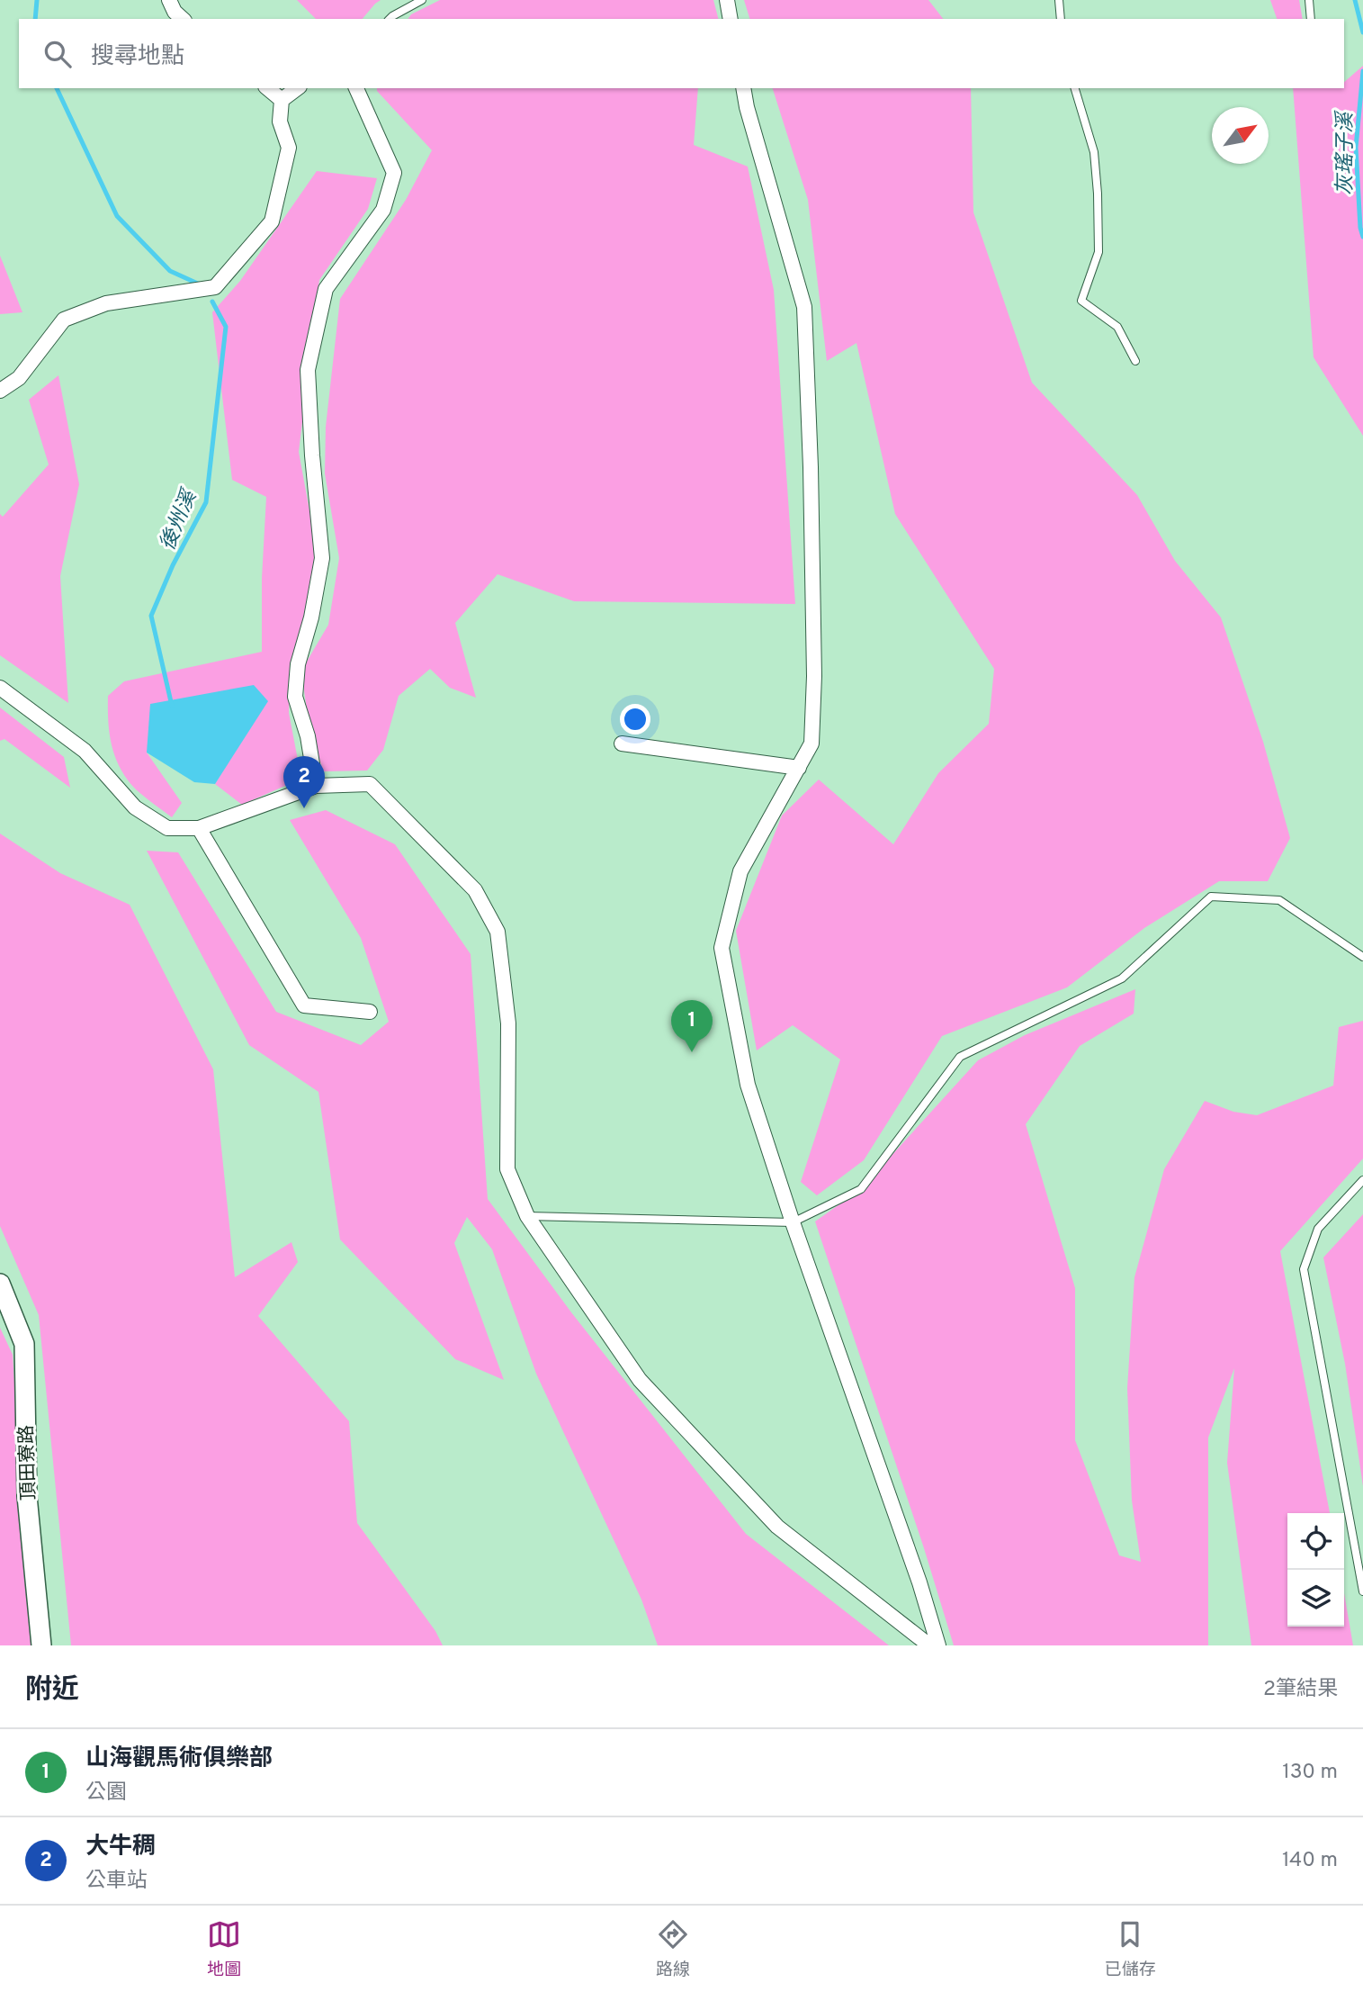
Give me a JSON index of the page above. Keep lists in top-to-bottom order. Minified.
{"streets":{"street":["頂田寮路"]},"water":["灰瑤子溪","後州溪"],"north":"top right","page":{"search":"搜尋地點","pins":["2","1"],"heading":["附近","2筆結果"],"list":[{"mark":"1","name":"山海觀馬術俱樂部","note":"公園","value":"130 m"},{"mark":"2","name":"大牛稠","note":"公車站","value":"140 m"}],"nav":["地圖","路線","已儲存"]}}
